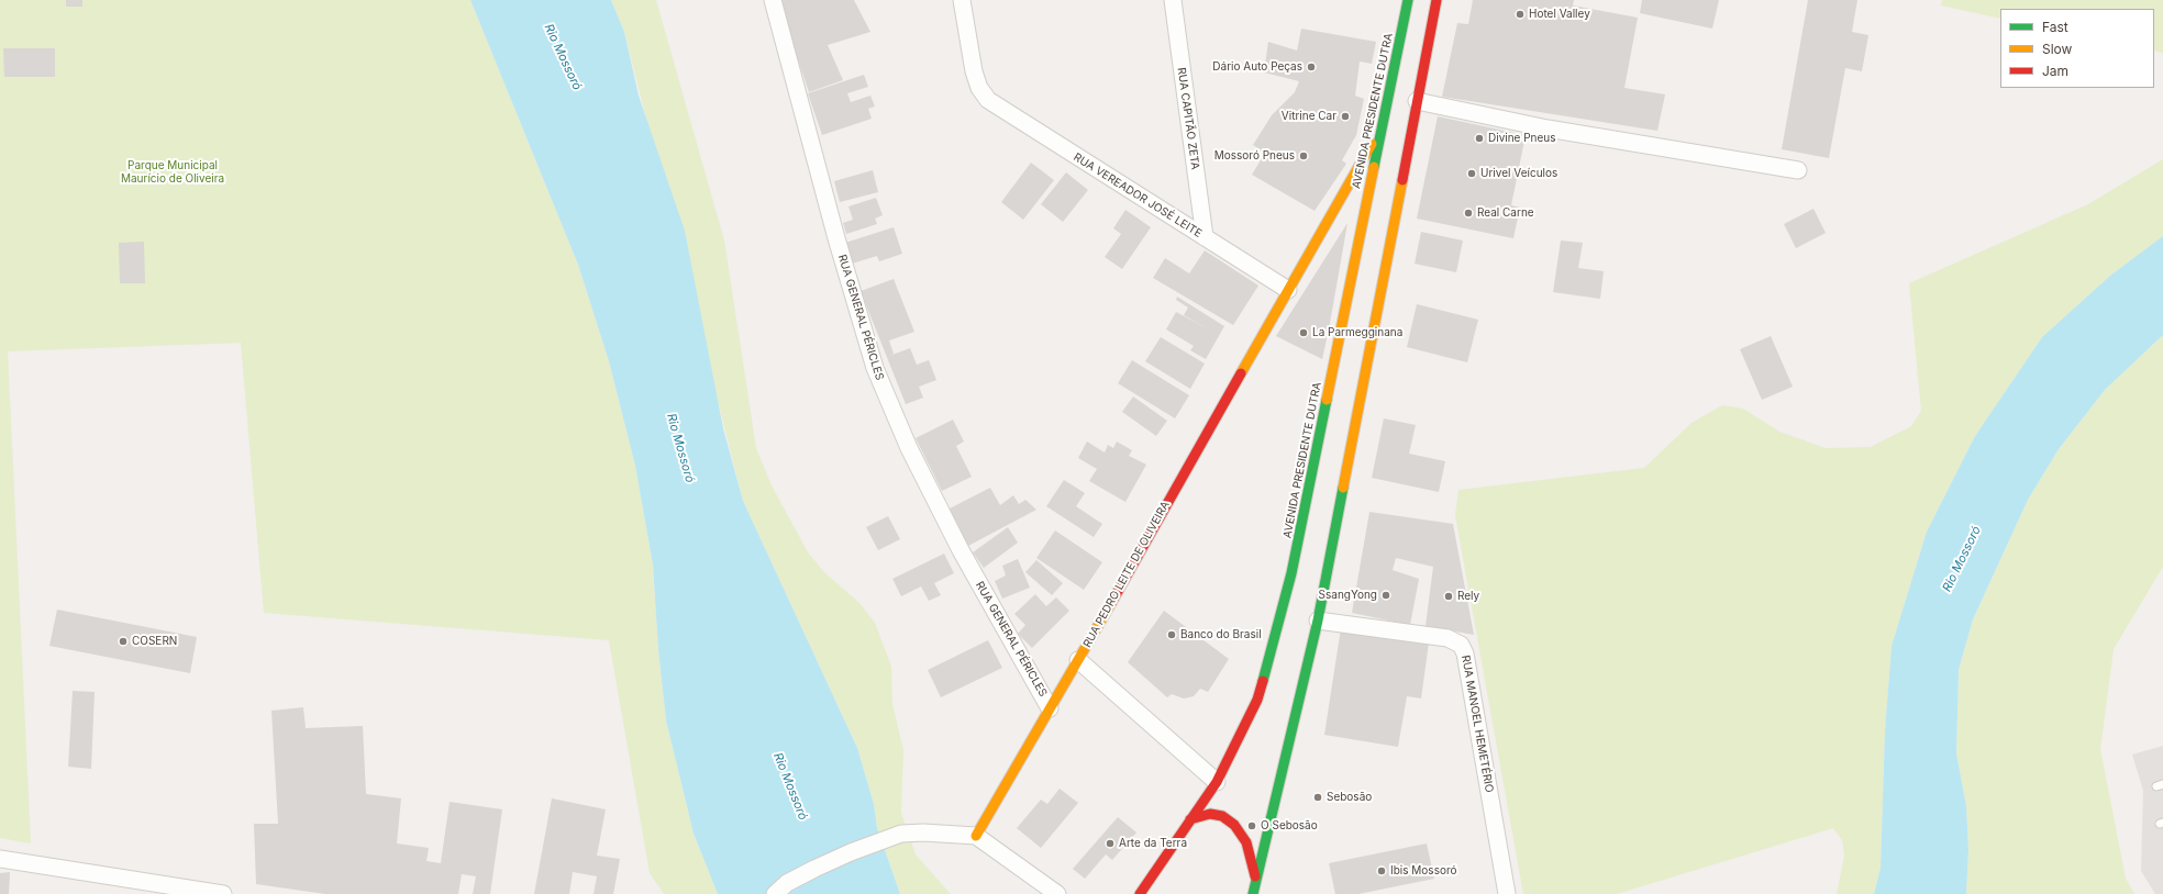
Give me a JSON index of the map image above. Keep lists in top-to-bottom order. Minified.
{"streets":{"main road":["AVENIDA PRESIDENTE DUTRA","RUA PEDRO LEITE DE OLIVEIRA"],"street":["RUA CAPITÃO ZETA","RUA VEREADOR JOSÉ LEITE","RUA GENERAL PÉRICLES","RUA MANOEL HEMETÉRIO"]},"crossings":[["AVENIDA PRESIDENTE DUTRA","RUA PEDRO LEITE DE OLIVEIRA"],["RUA CAPITÃO ZETA","RUA VEREADOR JOSÉ LEITE"],["RUA VEREADOR JOSÉ LEITE","RUA PEDRO LEITE DE OLIVEIRA"],["RUA GENERAL PÉRICLES","RUA PEDRO LEITE DE OLIVEIRA"]],"water":["Rio Mossoró"],"parks":["Parque Municipal Maurício de Oliveira"],"places":["Hotel Valley","Dário Auto Peças","Vitrine Car","Divine Pneus","Mossoró Pneus","Urivel Veículos","Real Carne","La Parmegginana","SsangYong","Rely","Banco do Brasil","COSERN","Sebosão","O Sebosão","Arte da Terra","Ibis Mossoró"],"legend":["Fast","Slow","Jam"]}
